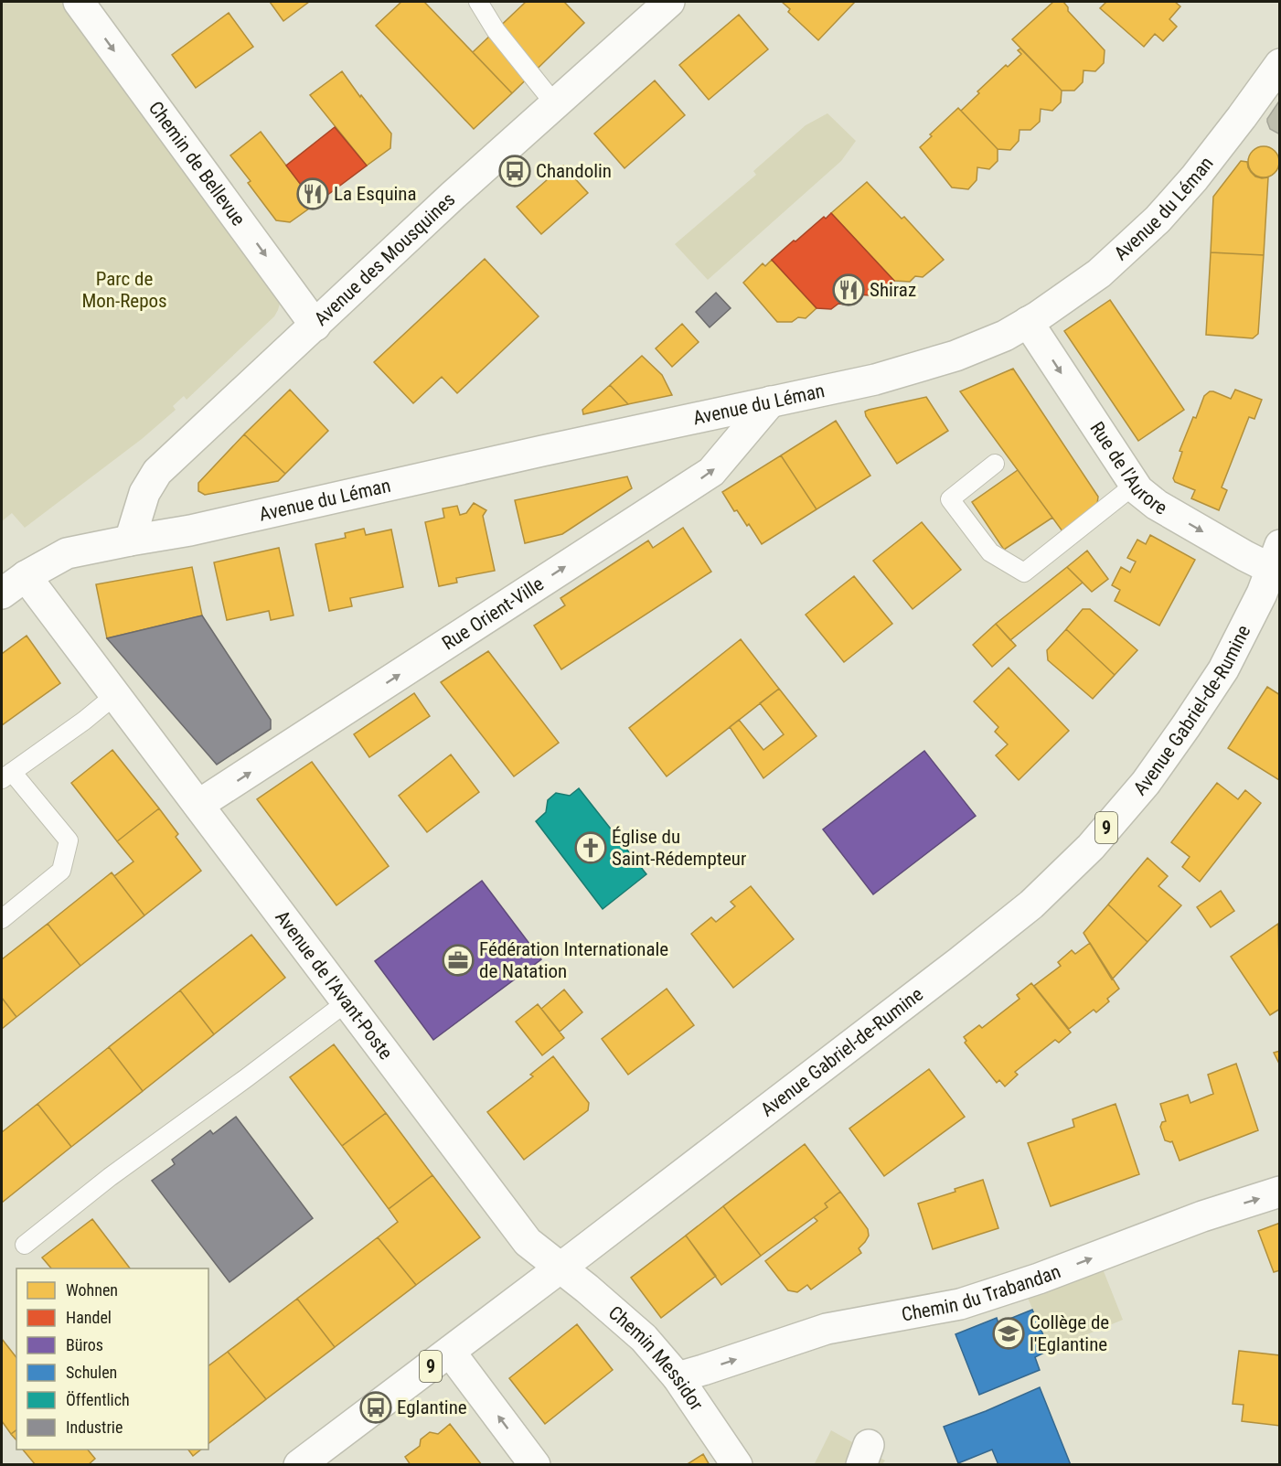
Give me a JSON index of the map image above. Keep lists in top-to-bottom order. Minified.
{"streets":{"street":["Chemin de Bellevue","Avenue du Léman","Avenue des Mousquines","Rue de l'Aurore","Rue Orient-Ville","Avenue Gabriel-de-Rumine","9","Avenue de l'Avant-Poste","Chemin du Trabandan","Chemin Messidor"]},"crossings":[["Chemin de Bellevue","Avenue des Mousquines"],["Avenue du Léman","Avenue des Mousquines"],["Avenue du Léman","Rue de l'Aurore"],["Avenue du Léman","Rue Orient-Ville"],["Avenue du Léman","Avenue de l'Avant-Poste"],["Rue de l'Aurore","Avenue Gabriel-de-Rumine"],["Rue Orient-Ville","Avenue de l'Avant-Poste"],["Avenue Gabriel-de-Rumine","Avenue de l'Avant-Poste"],["Avenue Gabriel-de-Rumine","Chemin Messidor"],["Avenue de l'Avant-Poste","Chemin Messidor"],["Chemin du Trabandan","Chemin Messidor"]],"one_way":["Chemin de Bellevue","Rue de l'Aurore","Rue Orient-Ville","Chemin du Trabandan"],"parks":["Parc de Mon-Repos"],"places":{"bus stop":["Chandolin","Eglantine"],"restaurant":["La Esquina","Shiraz"],"church":["Église du Saint-Rédempteur"],"office":["Fédération Internationale de Natation"],"school or university":["Collège de l'Eglantine"]},"legend":["Wohnen","Handel","Büros","Schulen","Öffentlich","Industrie"]}
